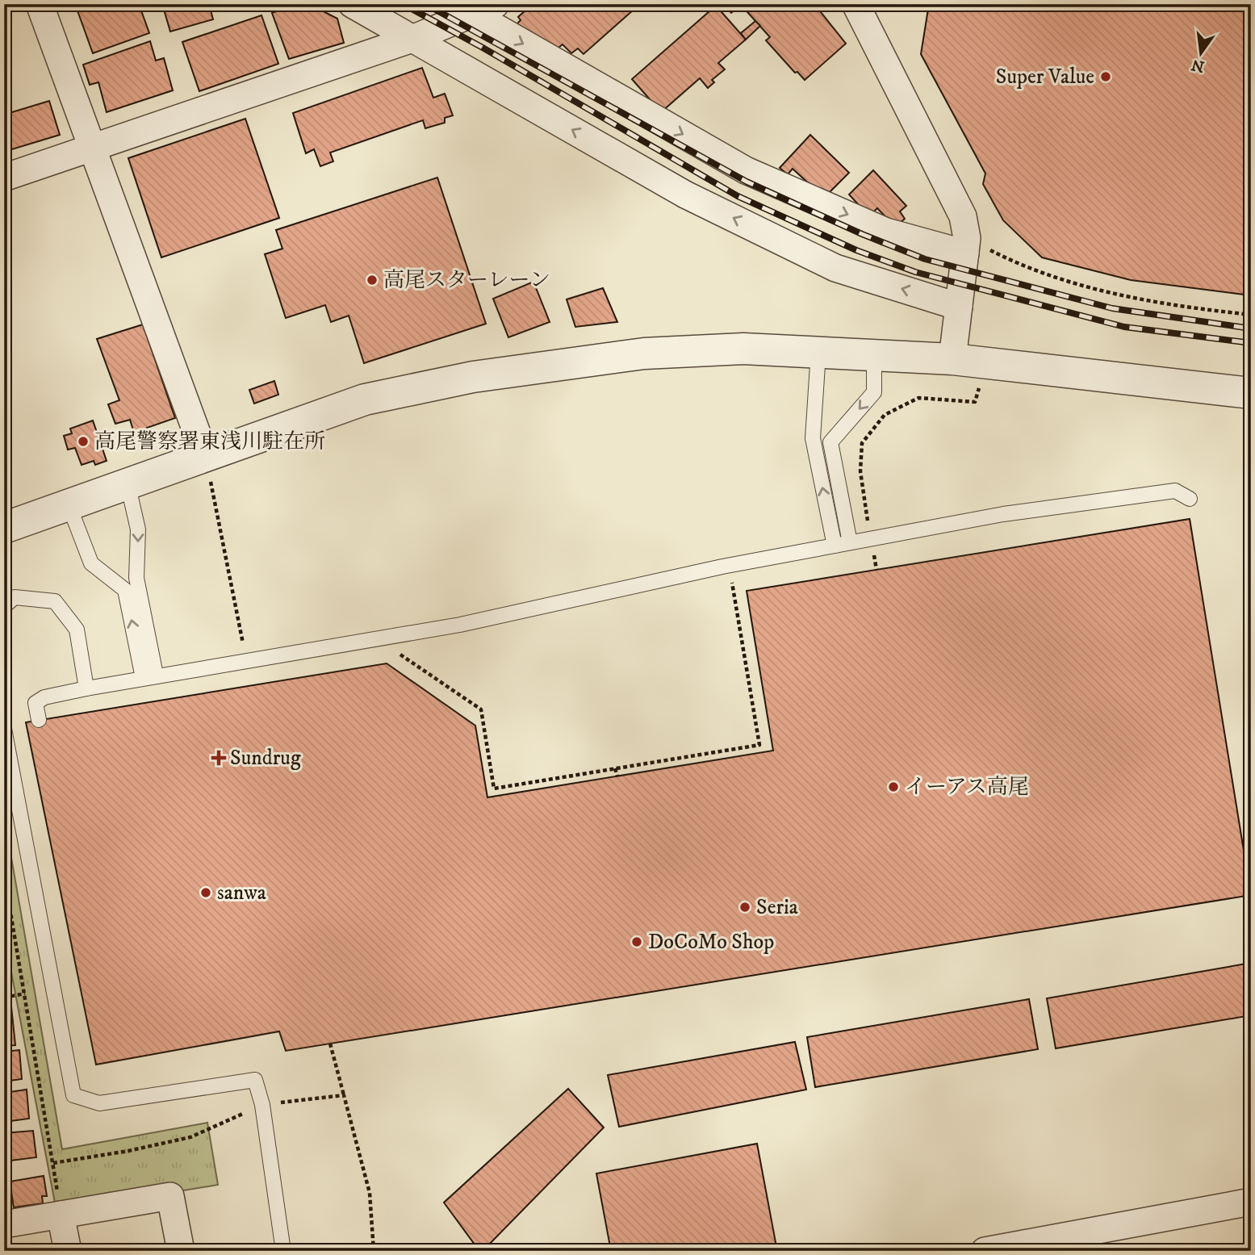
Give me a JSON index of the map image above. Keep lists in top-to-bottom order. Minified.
{"places":{"other":["Super Value","高尾スターレーン","高尾警察署東浅川駐在所","イーアス高尾","sanwa","Seria","DoCoMo Shop"],"health":["Sundrug"]},"north":"bottom"}
